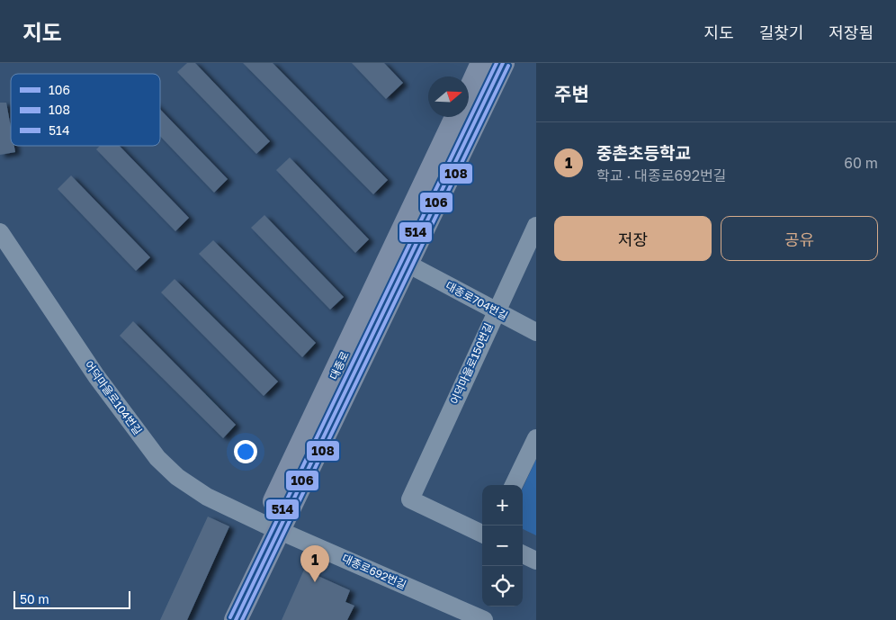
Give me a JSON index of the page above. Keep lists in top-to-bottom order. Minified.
{"streets":{"main road":["대종로"],"street":["대종로704번길","어덕마을로150번길","어덕마을로104번길","대종로692번길"]},"crossings":[["대종로704번길","어덕마을로150번길"],["대종로","어덕마을로104번길"],["대종로","대종로692번길"],["어덕마을로104번길","대종로692번길"]],"lines":["transit line 106","transit line 514","transit line 108"],"legend":["106","108","514"],"scale_bar":"50 m","north":"right","page":{"header":"지도","nav":["지도","길찾기","저장됨"],"heading":"주변","list":[{"mark":"1","name":"중촌초등학교","note":"학교 · 대종로692번길","value":"60 m"}],"buttons":["저장","공유"],"map_buttons":["+","−"],"pins":"1","scale":"50 m"}}
